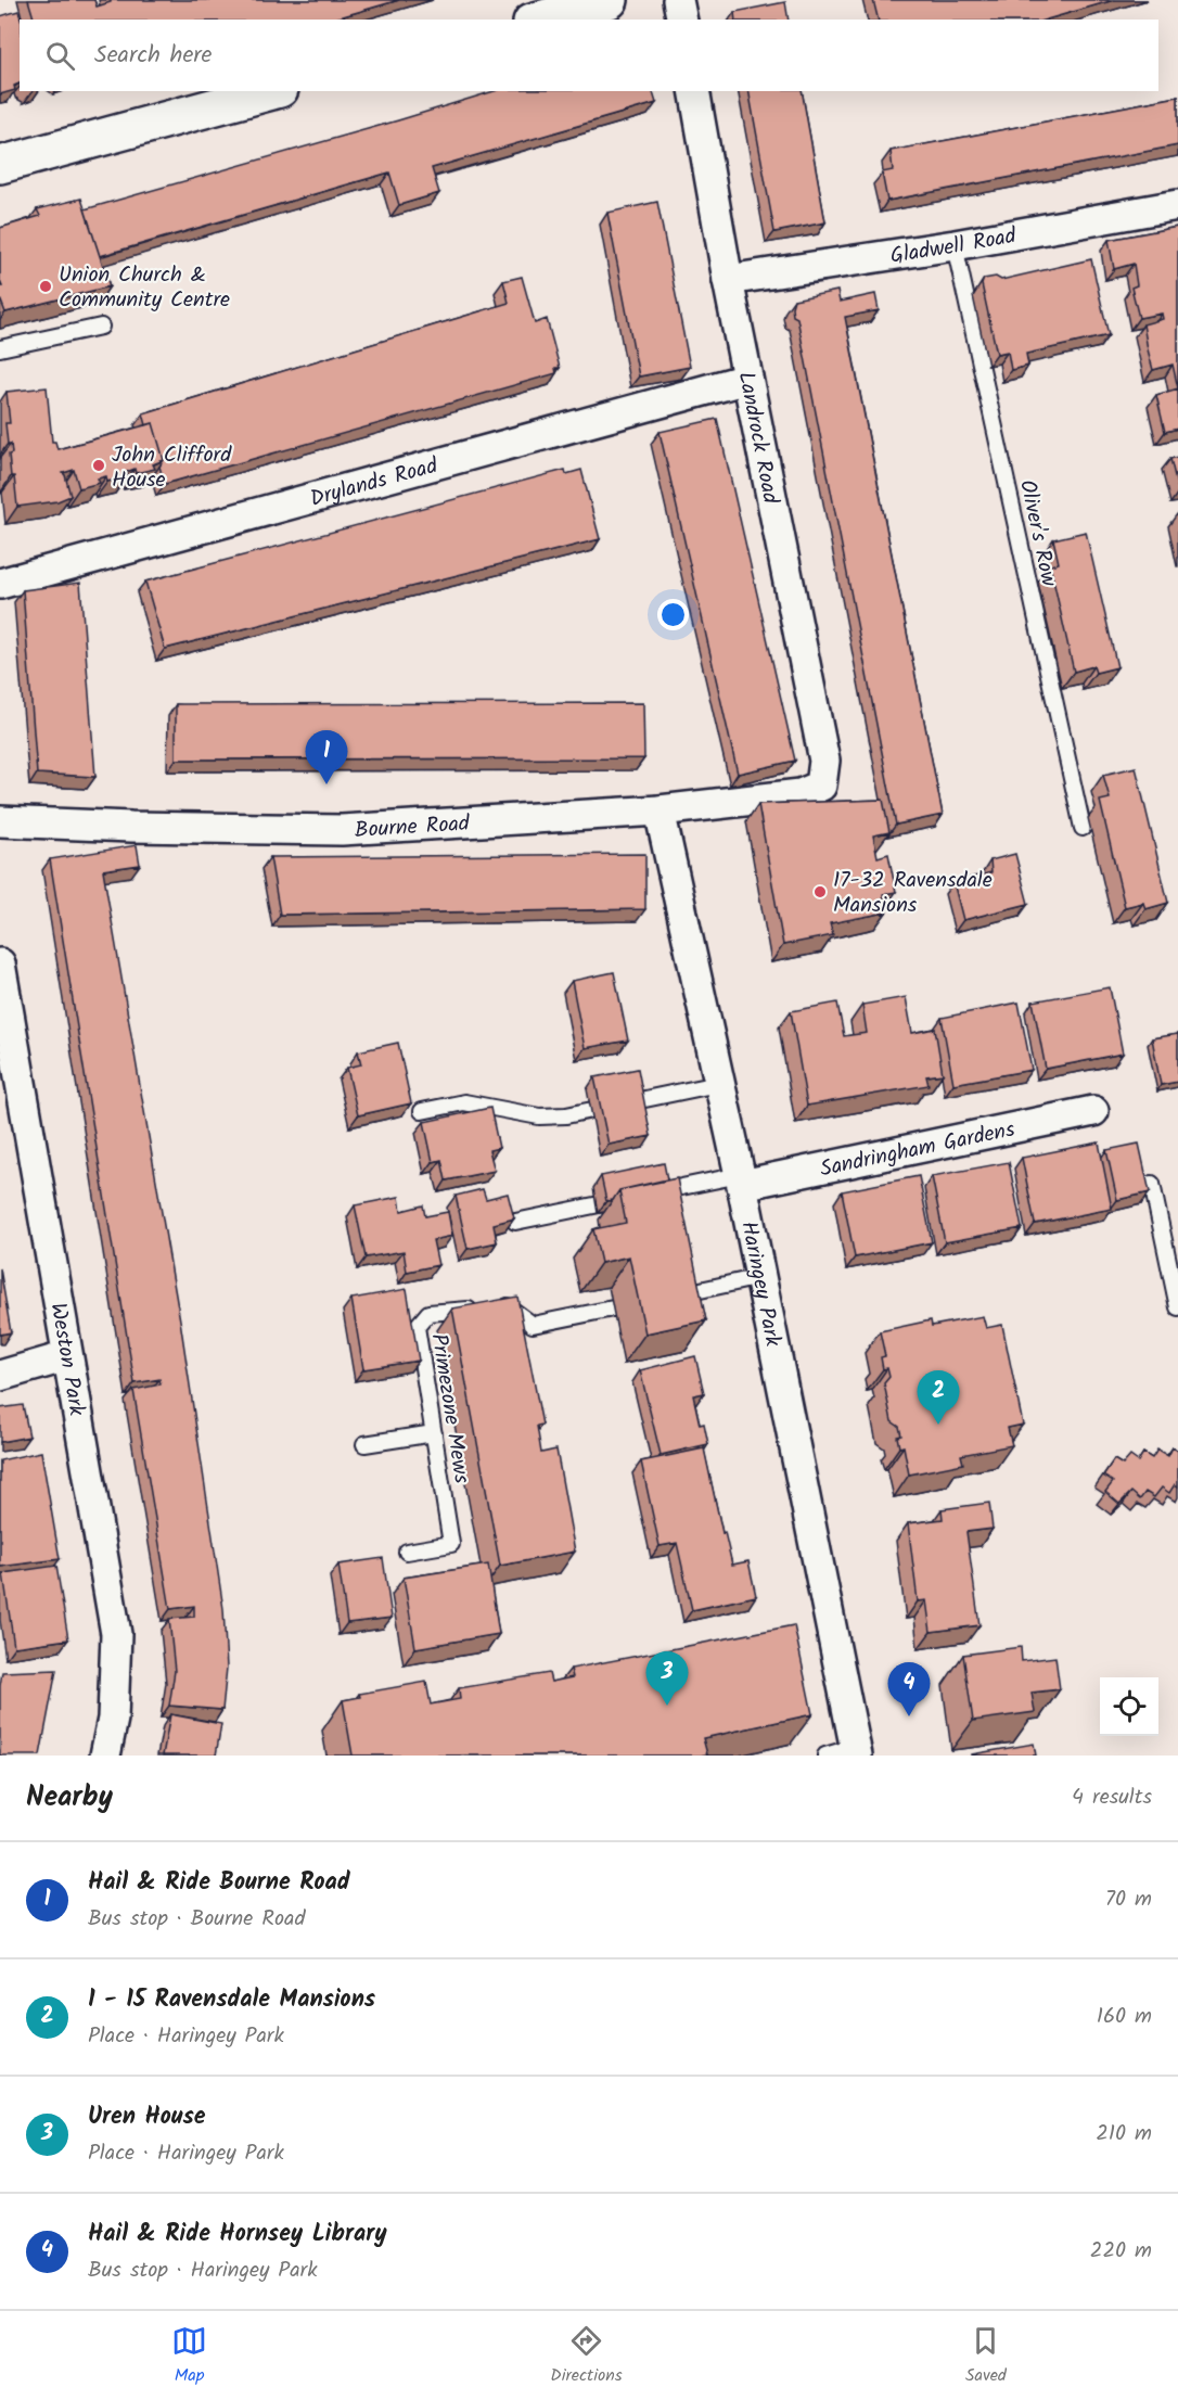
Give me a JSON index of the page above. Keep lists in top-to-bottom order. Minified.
{"streets":{"street":["Gladwell Road","Landrock Road","Drylands Road","Bourne Road","Sandringham Gardens","Haringey Park","Weston Park"],"lane":["Oliver's Row","Primezone Mews"]},"crossings":[["Gladwell Road","Landrock Road"],["Gladwell Road","Oliver's Row"],["Landrock Road","Drylands Road"],["Landrock Road","Bourne Road"],["Bourne Road","Haringey Park"],["Sandringham Gardens","Haringey Park"]],"places":["Union Church & Community Centre","John Clifford House","17-32 Ravensdale Mansions"],"page":{"search":"Search here","pins":["1","2","3","4"],"heading":["Nearby","4 results"],"list":[{"mark":"1","name":"Hail & Ride Bourne Road","note":"Bus stop · Bourne Road","value":"70 m"},{"mark":"2","name":"1 - 15 Ravensdale Mansions","note":"Place · Haringey Park","value":"160 m"},{"mark":"3","name":"Uren House","note":"Place · Haringey Park","value":"210 m"},{"mark":"4","name":"Hail & Ride Hornsey Library","note":"Bus stop · Haringey Park","value":"220 m"}],"nav":["Map","Directions","Saved"]}}
